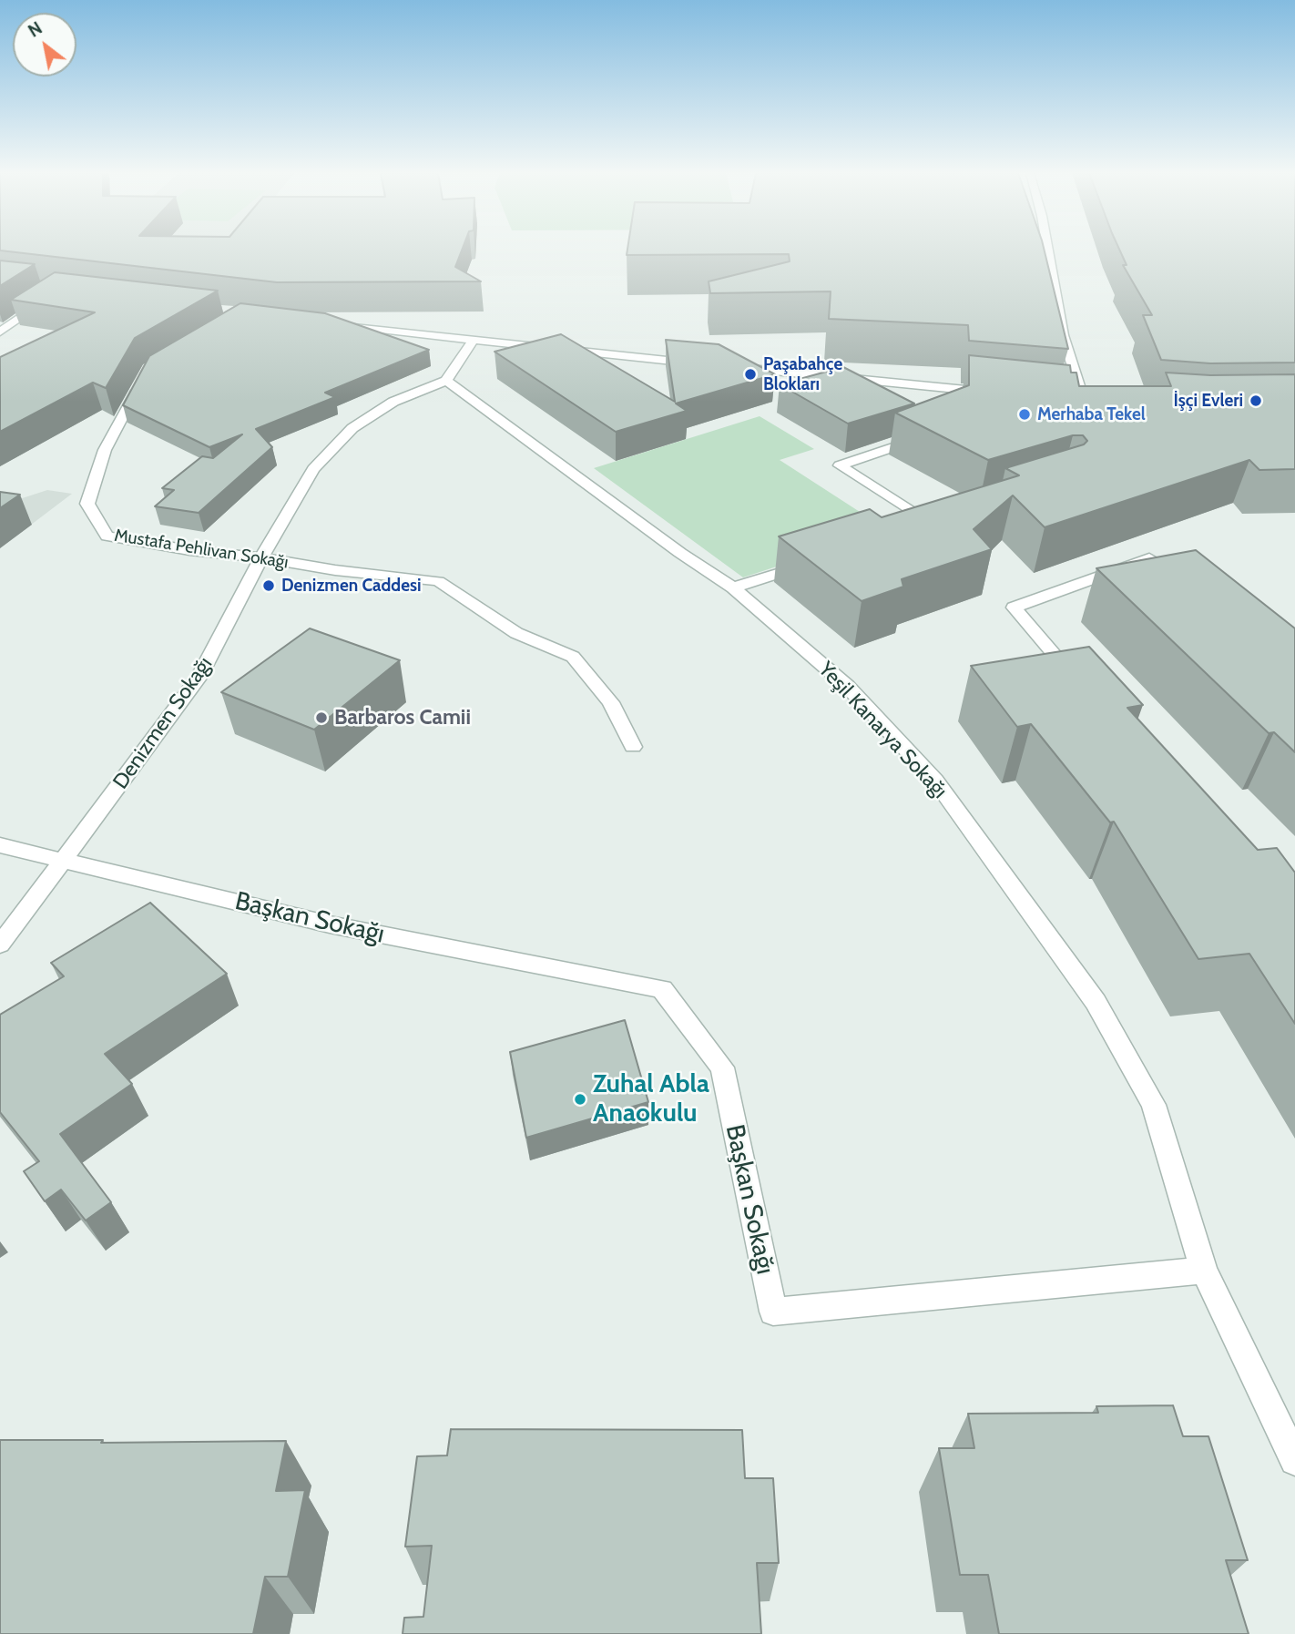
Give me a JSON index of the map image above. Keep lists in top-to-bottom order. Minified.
{"streets":{"street":["Mustafa Pehlivan Sokağı","Denizmen Sokağı","Yeşil Kanarya Sokağı","Başkan Sokağı"]},"crossings":[["Mustafa Pehlivan Sokağı","Denizmen Sokağı"],["Denizmen Sokağı","Yeşil Kanarya Sokağı"],["Denizmen Sokağı","Başkan Sokağı"],["Yeşil Kanarya Sokağı","Başkan Sokağı"]],"places":["Paşabahçe Blokları","İşçi Evleri","Merhaba Tekel","Denizmen Caddesi","Barbaros Camii","Zuhal Abla Anaokulu"],"north":"top left"}
